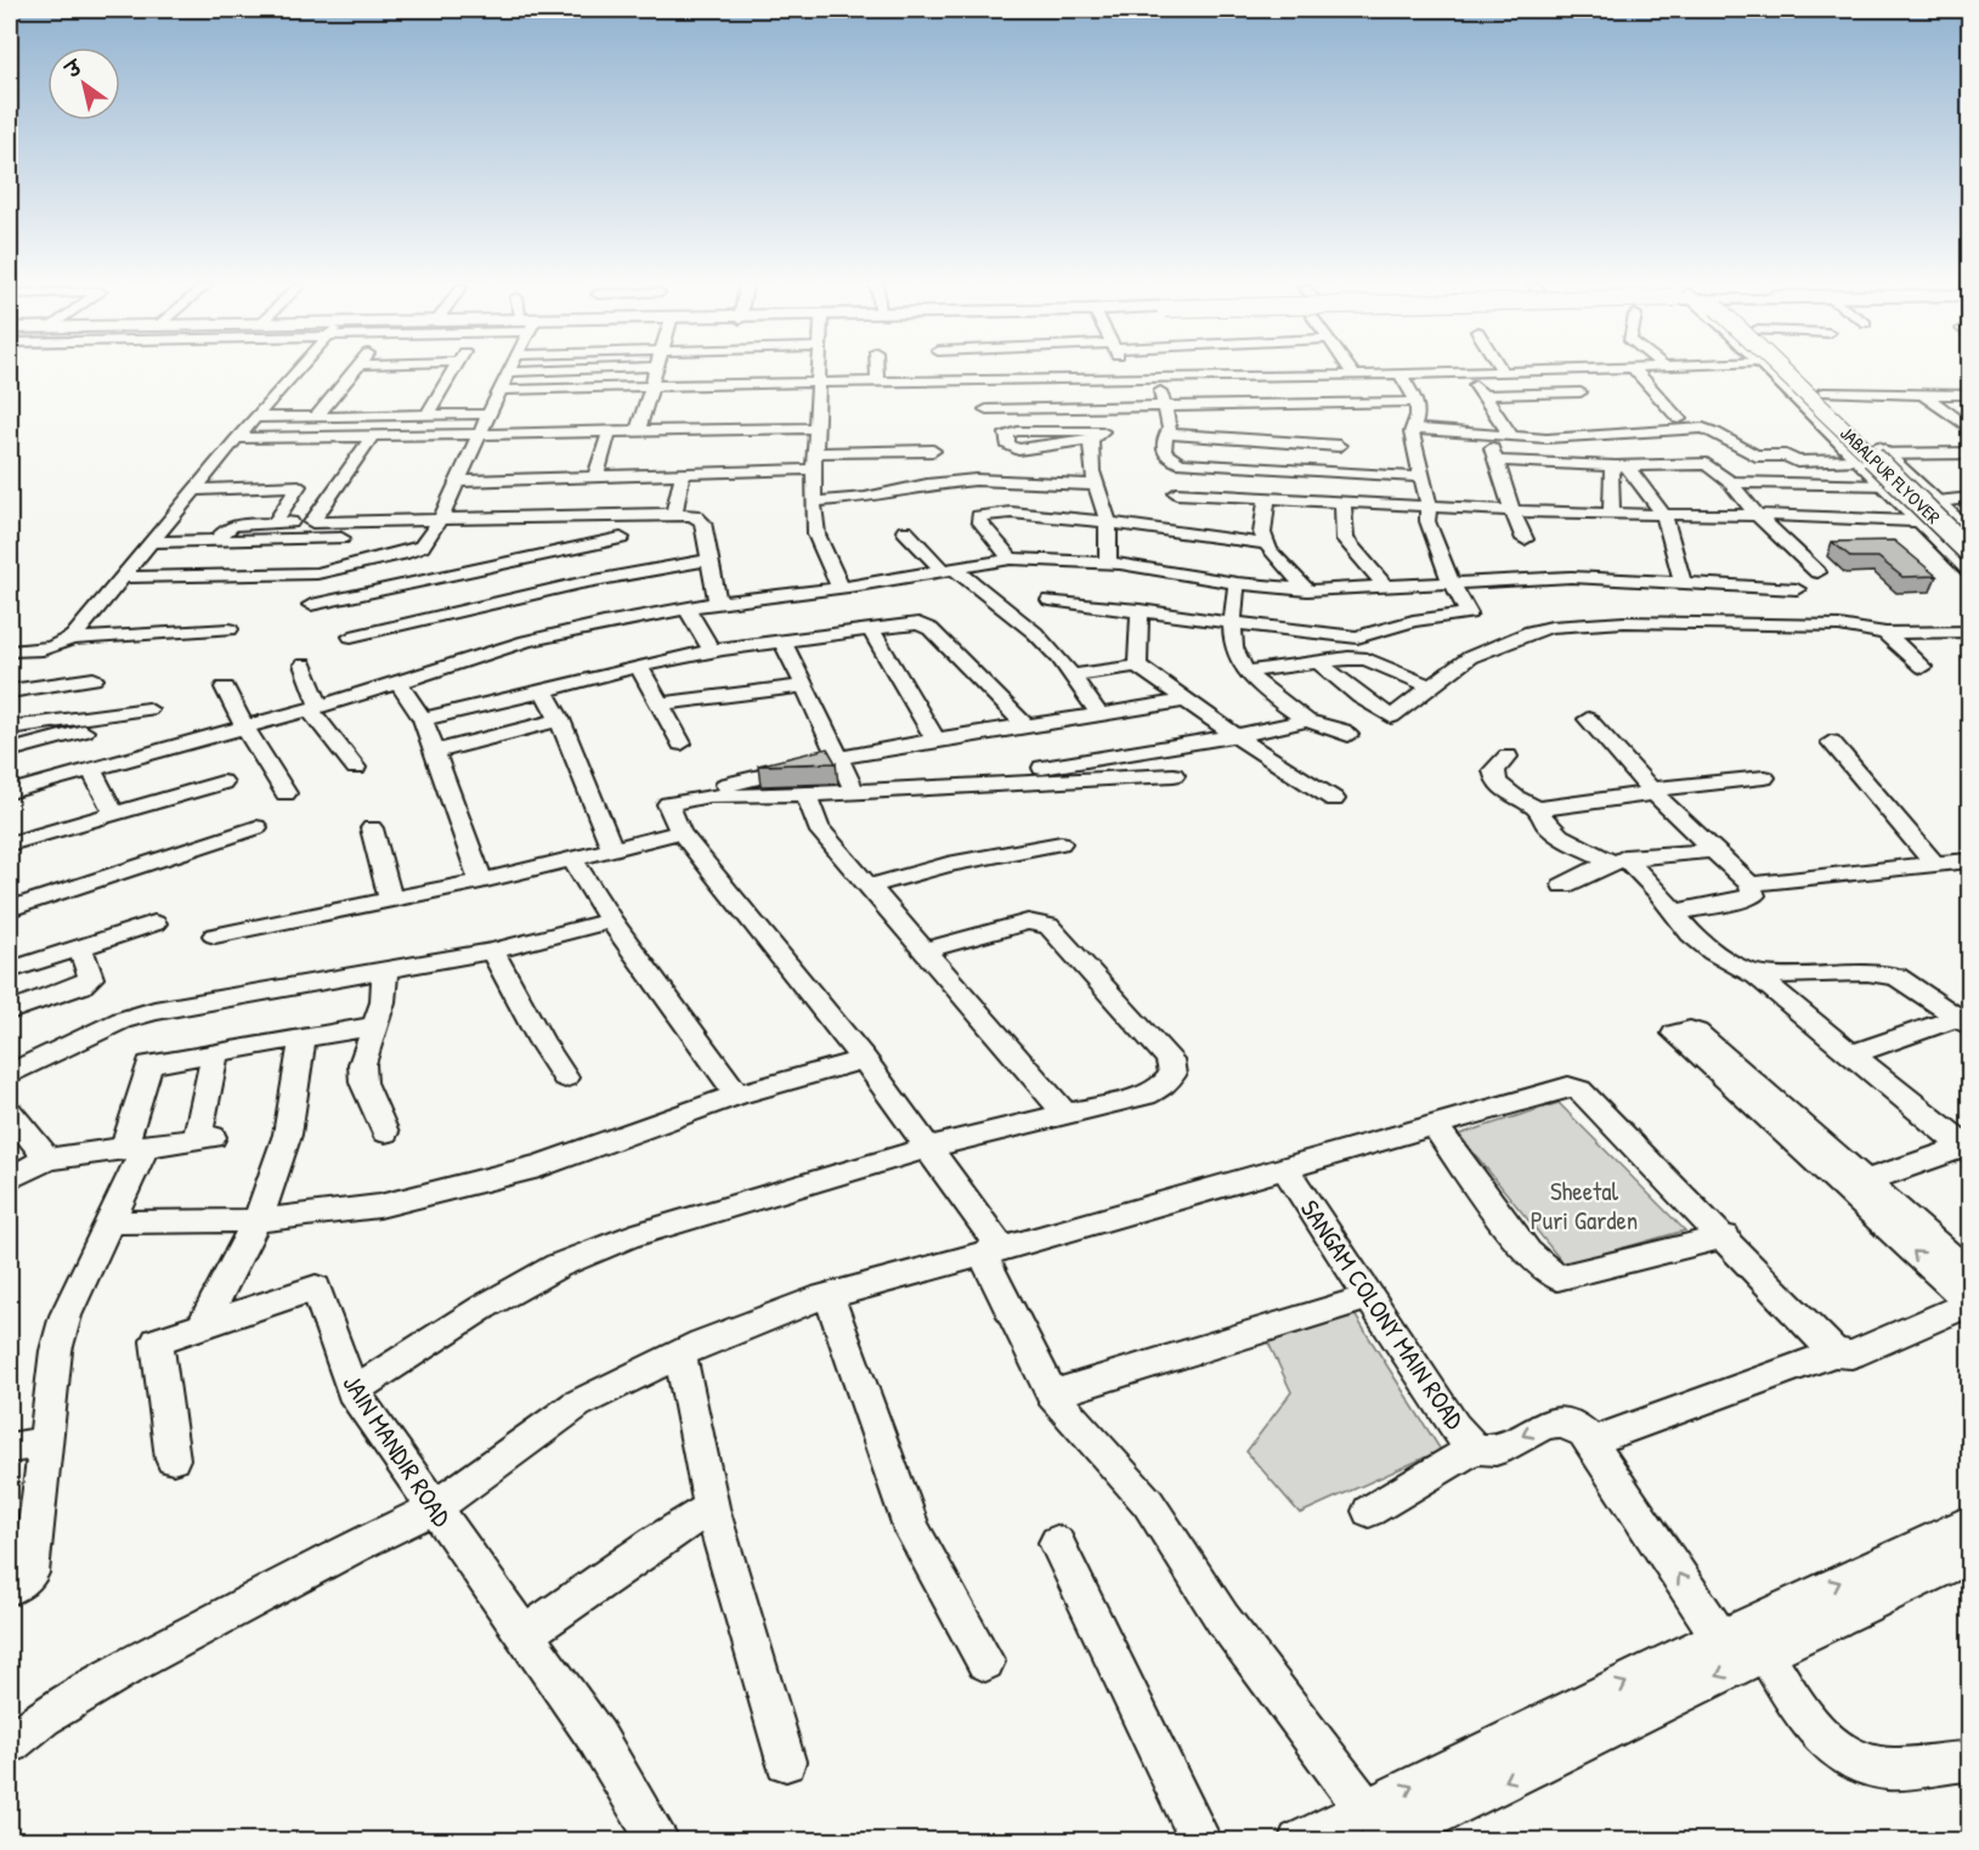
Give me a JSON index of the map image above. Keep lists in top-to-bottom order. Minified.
{"streets":{"main road":["JABALPUR FLYOVER"],"street":["SANGAM COLONY MAIN ROAD","JAIN MANDIR ROAD"]},"parks":["Sheetal Puri Garden"],"north":"top left"}
